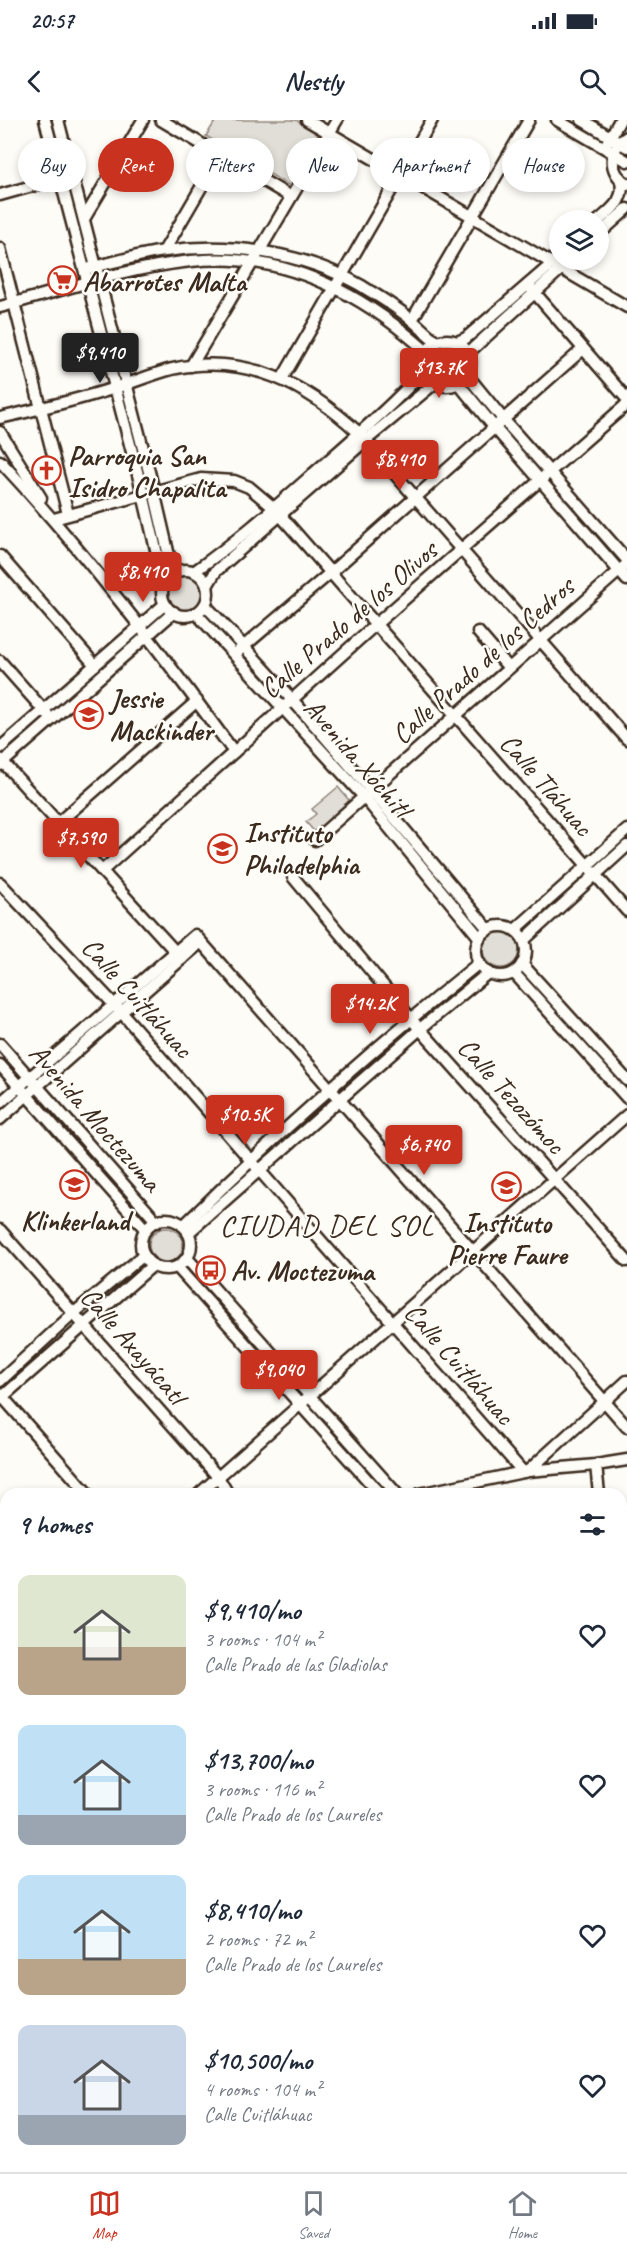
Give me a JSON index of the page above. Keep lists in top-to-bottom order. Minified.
{"streets":{"street":["Calle Prado de los Olivos","Calle Prado de los Cedros","Avenida Xóchitl","Calle Tláhuac","Calle Cuitláhuac","Calle Tezozómoc","Avenida Moctezuma","Calle Axayácatl"]},"crossings":[["Calle Prado de los Olivos","Avenida Xóchitl"],["Calle Prado de los Olivos","Calle Tláhuac"],["Calle Prado de los Cedros","Avenida Xóchitl"],["Calle Prado de los Cedros","Calle Tláhuac"]],"districts":["CIUDAD DEL SOL"],"places":{"supermarket":["Abarrotes Malta"],"church":["Parroquia San Isidro Chapalita"],"school or university":["Jessie Mackinder","Instituto Philadelphia","Klinkerland","Instituto Pierre Faure"],"bus stop":["Av. Moctezuma"]},"page":{"status":"20:57","header":"Nestly","chip":["Buy","Rent","Filters","New","Apartment","House"],"price":["$9,410","$13.7K","$8,410","$8,410","$7,590","$14.2K","$10.5K","$6,740","$9,040"],"heading":"9 homes","list":[{"name":"$9,410/mo","note":"3 rooms · 104 m² · Calle Prado de las Gladiolas"},{"name":"$13,700/mo","note":"3 rooms · 116 m² · Calle Prado de los Laureles"},{"name":"$8,410/mo","note":"2 rooms · 72 m² · Calle Prado de los Laureles"},{"name":"$10,500/mo","note":"4 rooms · 104 m² · Calle Cuitláhuac"}],"tabs":["Map","Saved","Home"]}}
